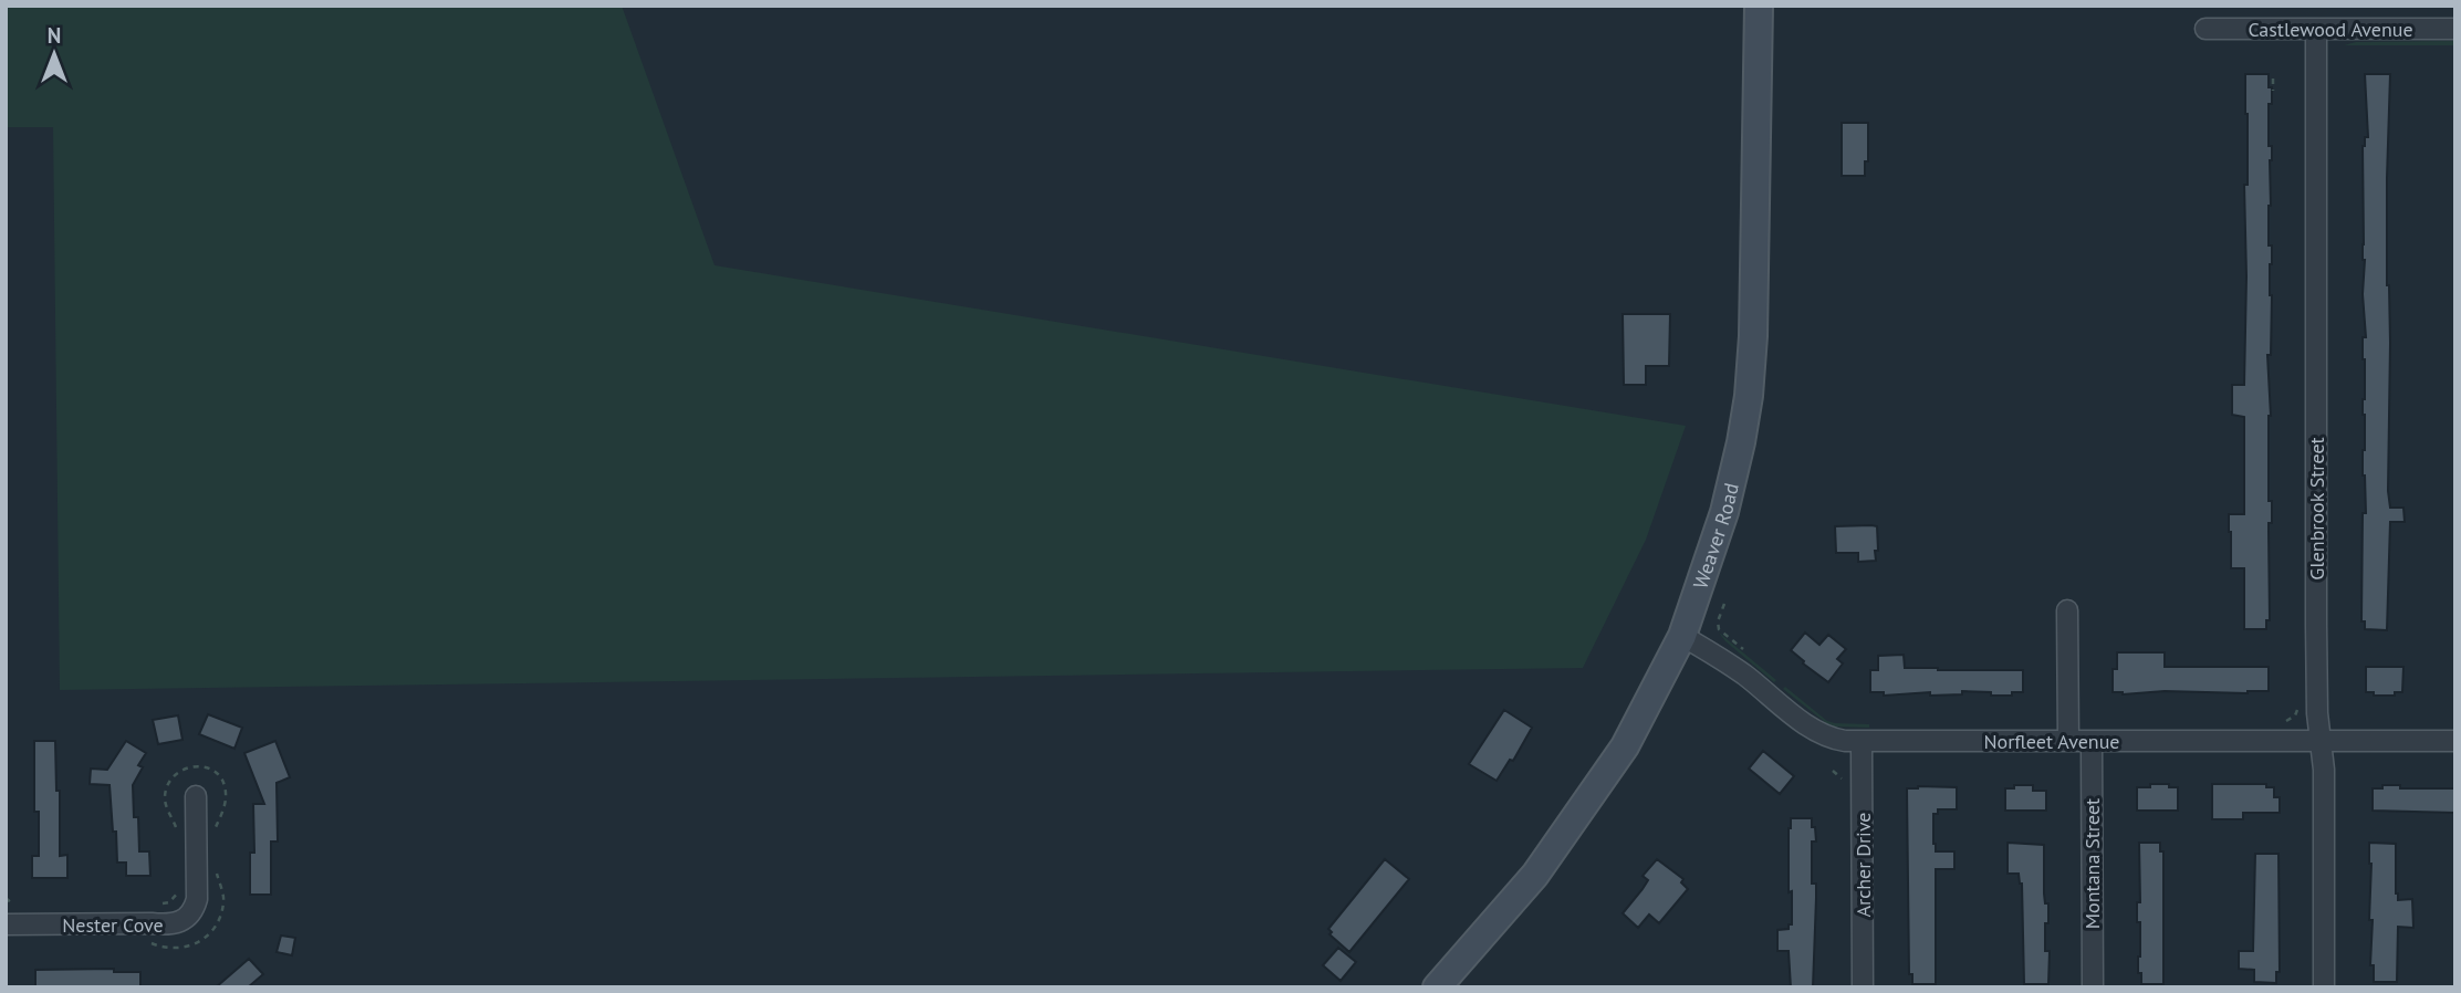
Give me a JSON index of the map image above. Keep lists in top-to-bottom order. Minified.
{"streets":{"main road":["Weaver Road"],"street":["Castlewood Avenue","Glenbrook Street","Norfleet Avenue","Montana Street","Archer Drive","Nester Cove"]},"crossings":[["Castlewood Avenue","Glenbrook Street"],["Glenbrook Street","Norfleet Avenue"],["Weaver Road","Norfleet Avenue"],["Norfleet Avenue","Montana Street"],["Norfleet Avenue","Archer Drive"]],"north":"top"}
